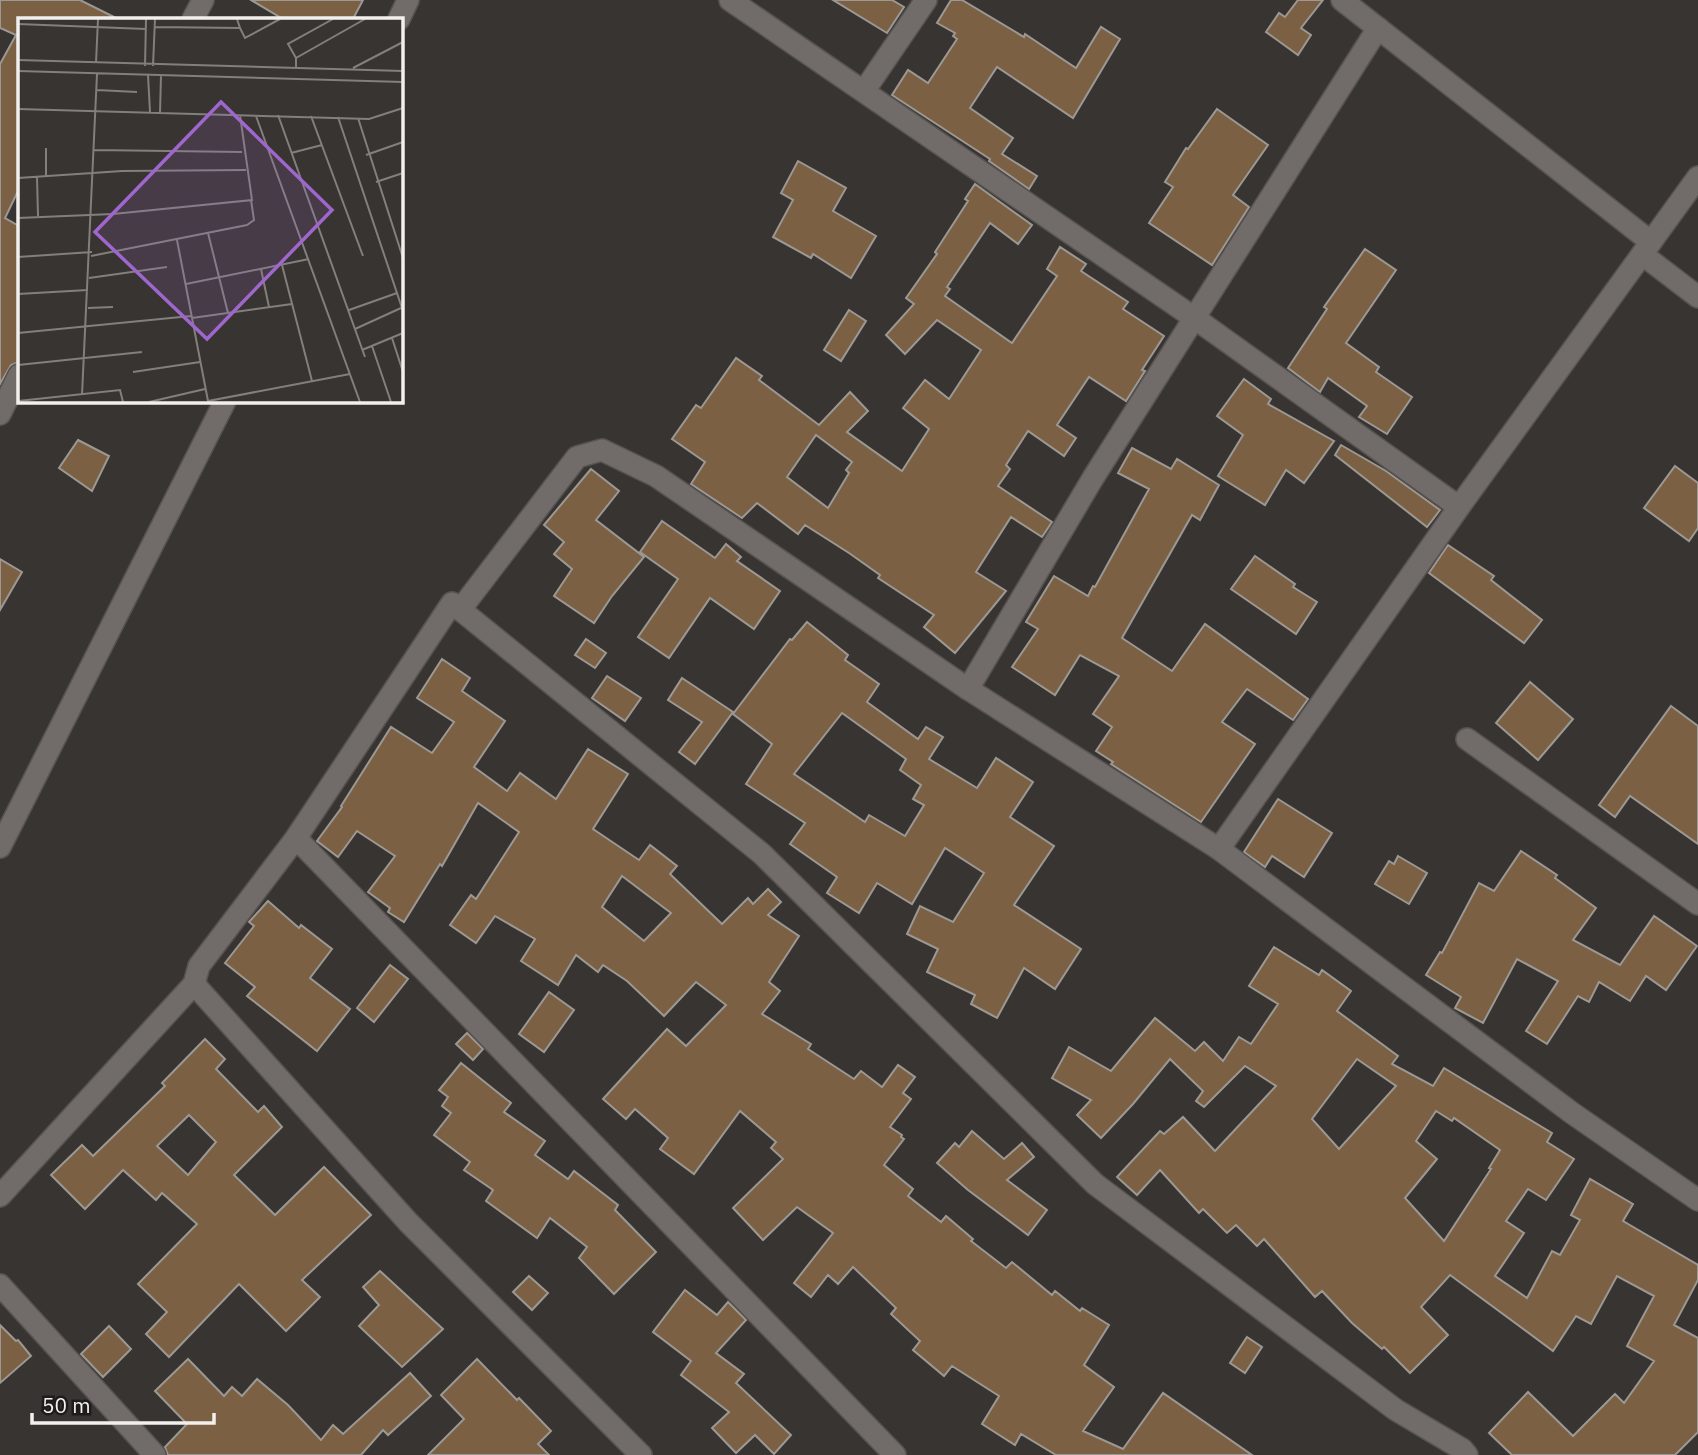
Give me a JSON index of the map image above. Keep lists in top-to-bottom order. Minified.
{"scale_bar":"50 m"}
